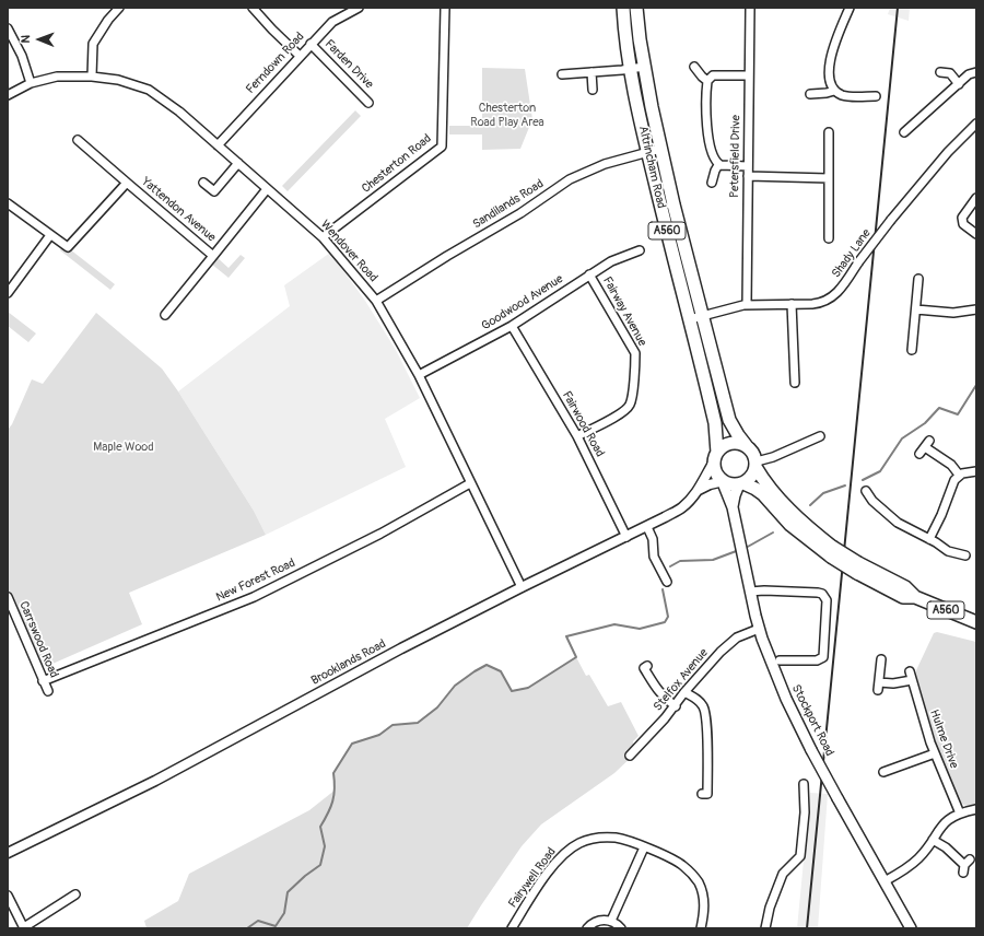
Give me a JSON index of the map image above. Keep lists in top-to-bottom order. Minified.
{"streets":{"highway":["Altrincham Road","A560"],"main road":["Stockport Road"],"street":["Ferndown Road","Farden Drive","Petersfield Drive","Chesterton Road","Sandilands Road","Yattendon Avenue","Wendover Road","Shady Lane","Goodwood Avenue","Fairway Avenue","Fairwood Road","New Forest Road","Carrswood Road","Brooklands Road","Stelfox Avenue","Hulme Drive","Fairywell Road"]},"crossings":[["Ferndown Road","Farden Drive"],["Ferndown Road","Wendover Road"],["Petersfield Drive","Shady Lane"],["Chesterton Road","Wendover Road"],["Altrincham Road","Sandilands Road"],["Altrincham Road","A560"],["Altrincham Road","Shady Lane"],["Altrincham Road","Brooklands Road"],["Altrincham Road","Stockport Road"],["Sandilands Road","Wendover Road"],["Yattendon Avenue","Wendover Road"],["A560","Brooklands Road"],["A560","Stockport Road"],["Wendover Road","Goodwood Avenue"],["Wendover Road","New Forest Road"],["Wendover Road","Brooklands Road"],["Goodwood Avenue","Fairway Avenue"],["Goodwood Avenue","Fairwood Road"],["Fairway Avenue","Fairwood Road"],["Fairwood Road","Brooklands Road"],["New Forest Road","Carrswood Road"],["Brooklands Road","Stockport Road"],["Stelfox Avenue","Stockport Road"]],"parks":["Chesterton Road Play Area","Maple Wood"],"north":"left"}
